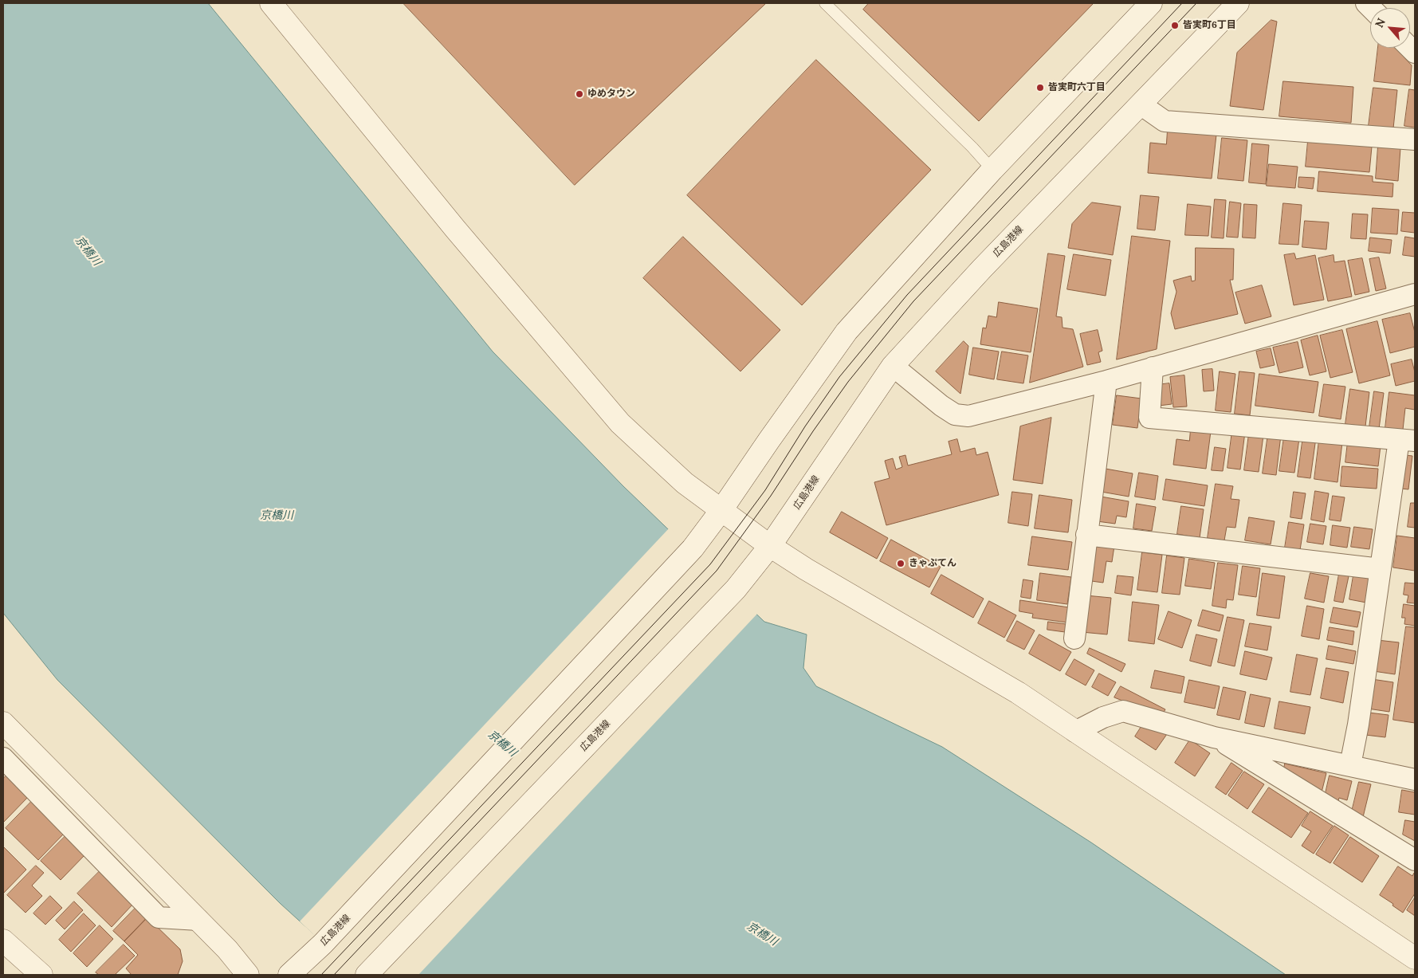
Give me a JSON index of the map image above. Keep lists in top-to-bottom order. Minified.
{"streets":{"main road":["広島港線"]},"water":["京橋川"],"places":["皆実町6丁目","皆実町六丁目","ゆめタウン","きゃぷてん"],"north":"top left"}
